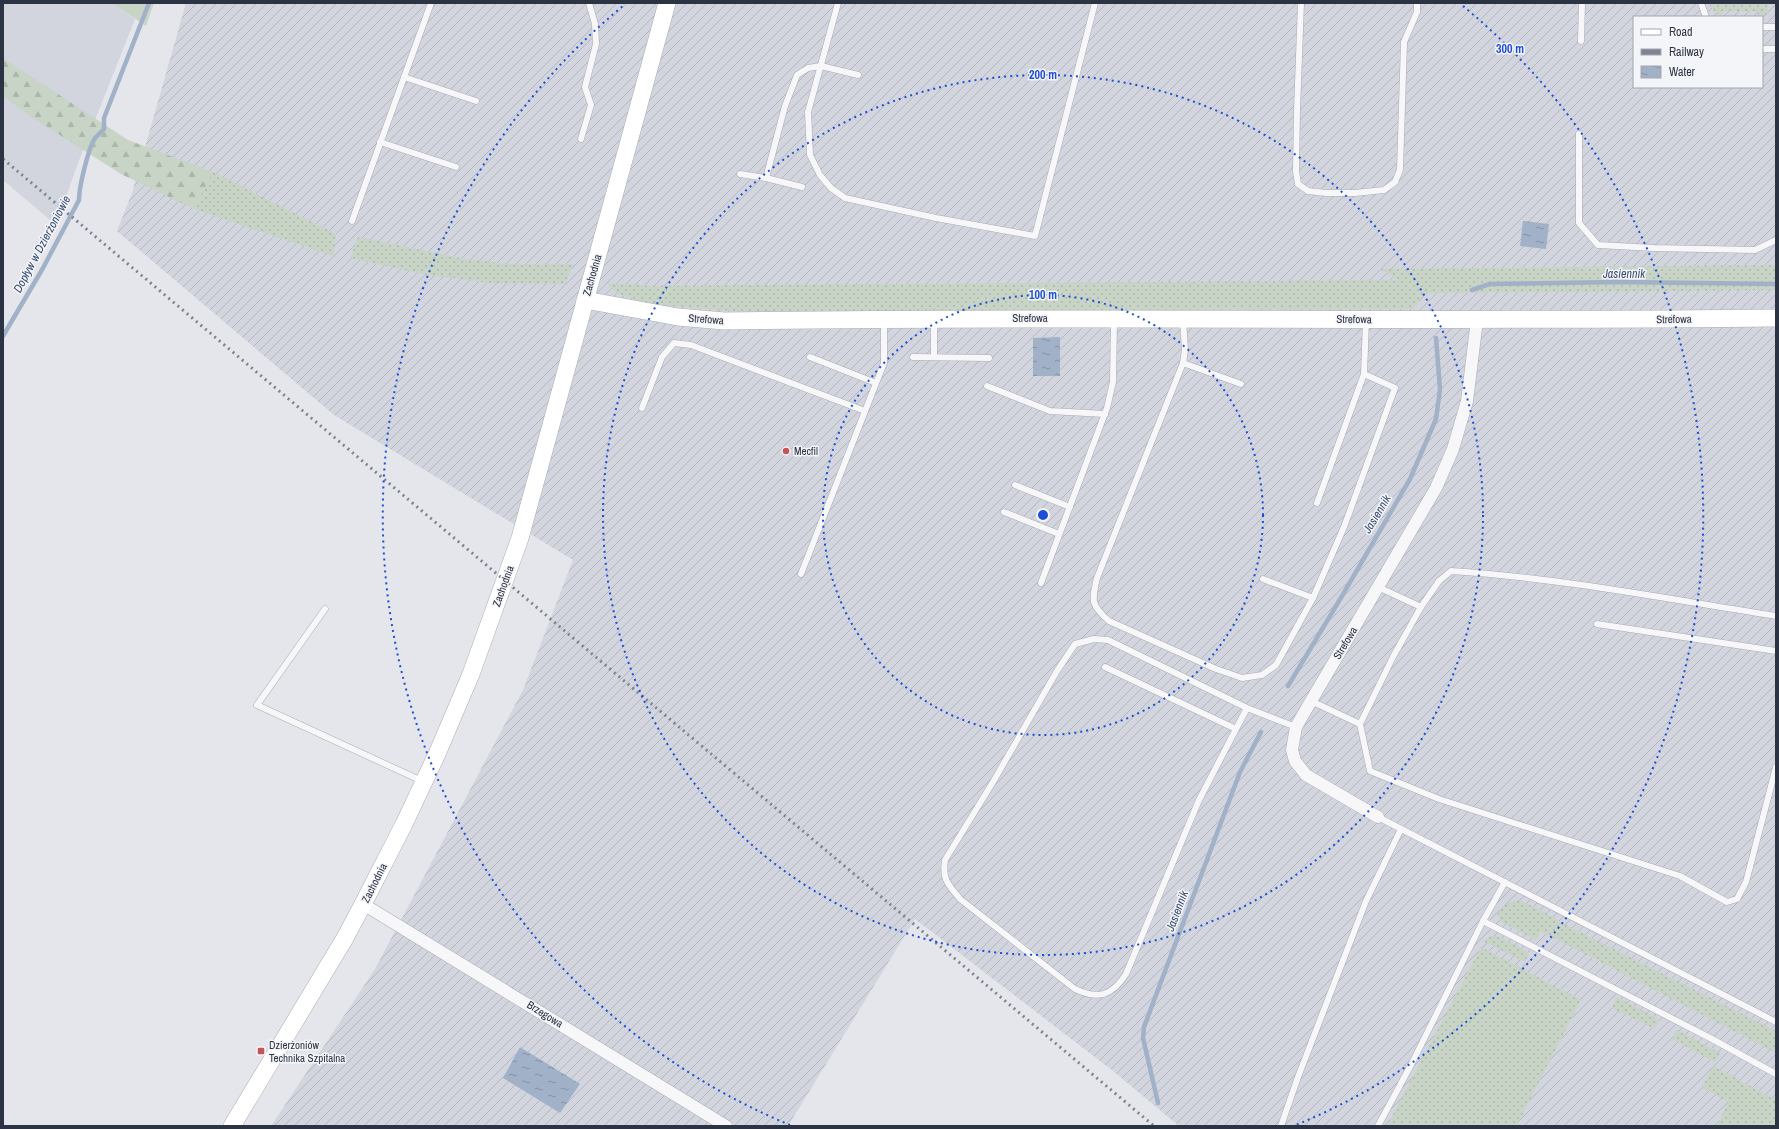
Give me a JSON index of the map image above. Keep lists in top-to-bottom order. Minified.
{"streets":{"street":["Zachodnia","Strefowa","Brzegowa"]},"crossings":[["Zachodnia","Strefowa"],["Zachodnia","Brzegowa"]],"water":["Dopływ w Dzierżoniowie","Jasiennik"],"places":{"other":["Mecfil"],"transit":["Dzierżoniów Technika Szpitalna"]},"legend":["Road","Railway","Water"],"rings":["300 m","200 m","100 m"]}
